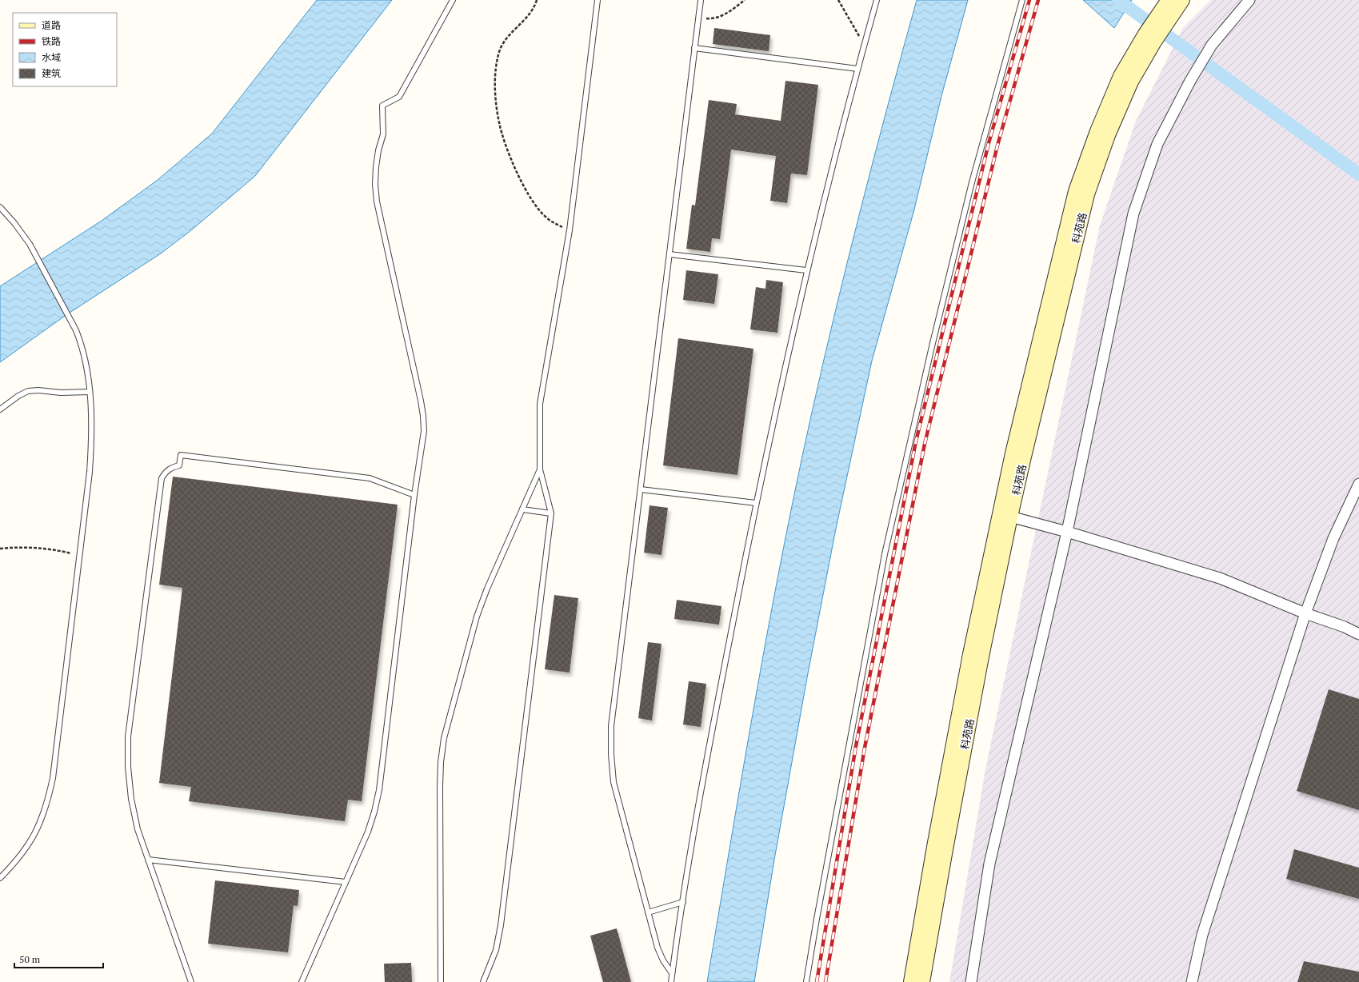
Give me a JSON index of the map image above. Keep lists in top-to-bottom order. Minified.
{"streets":{"street":["科苑路"]},"legend":["道路","铁路","水域","建筑"],"scale_bar":"50 m"}
